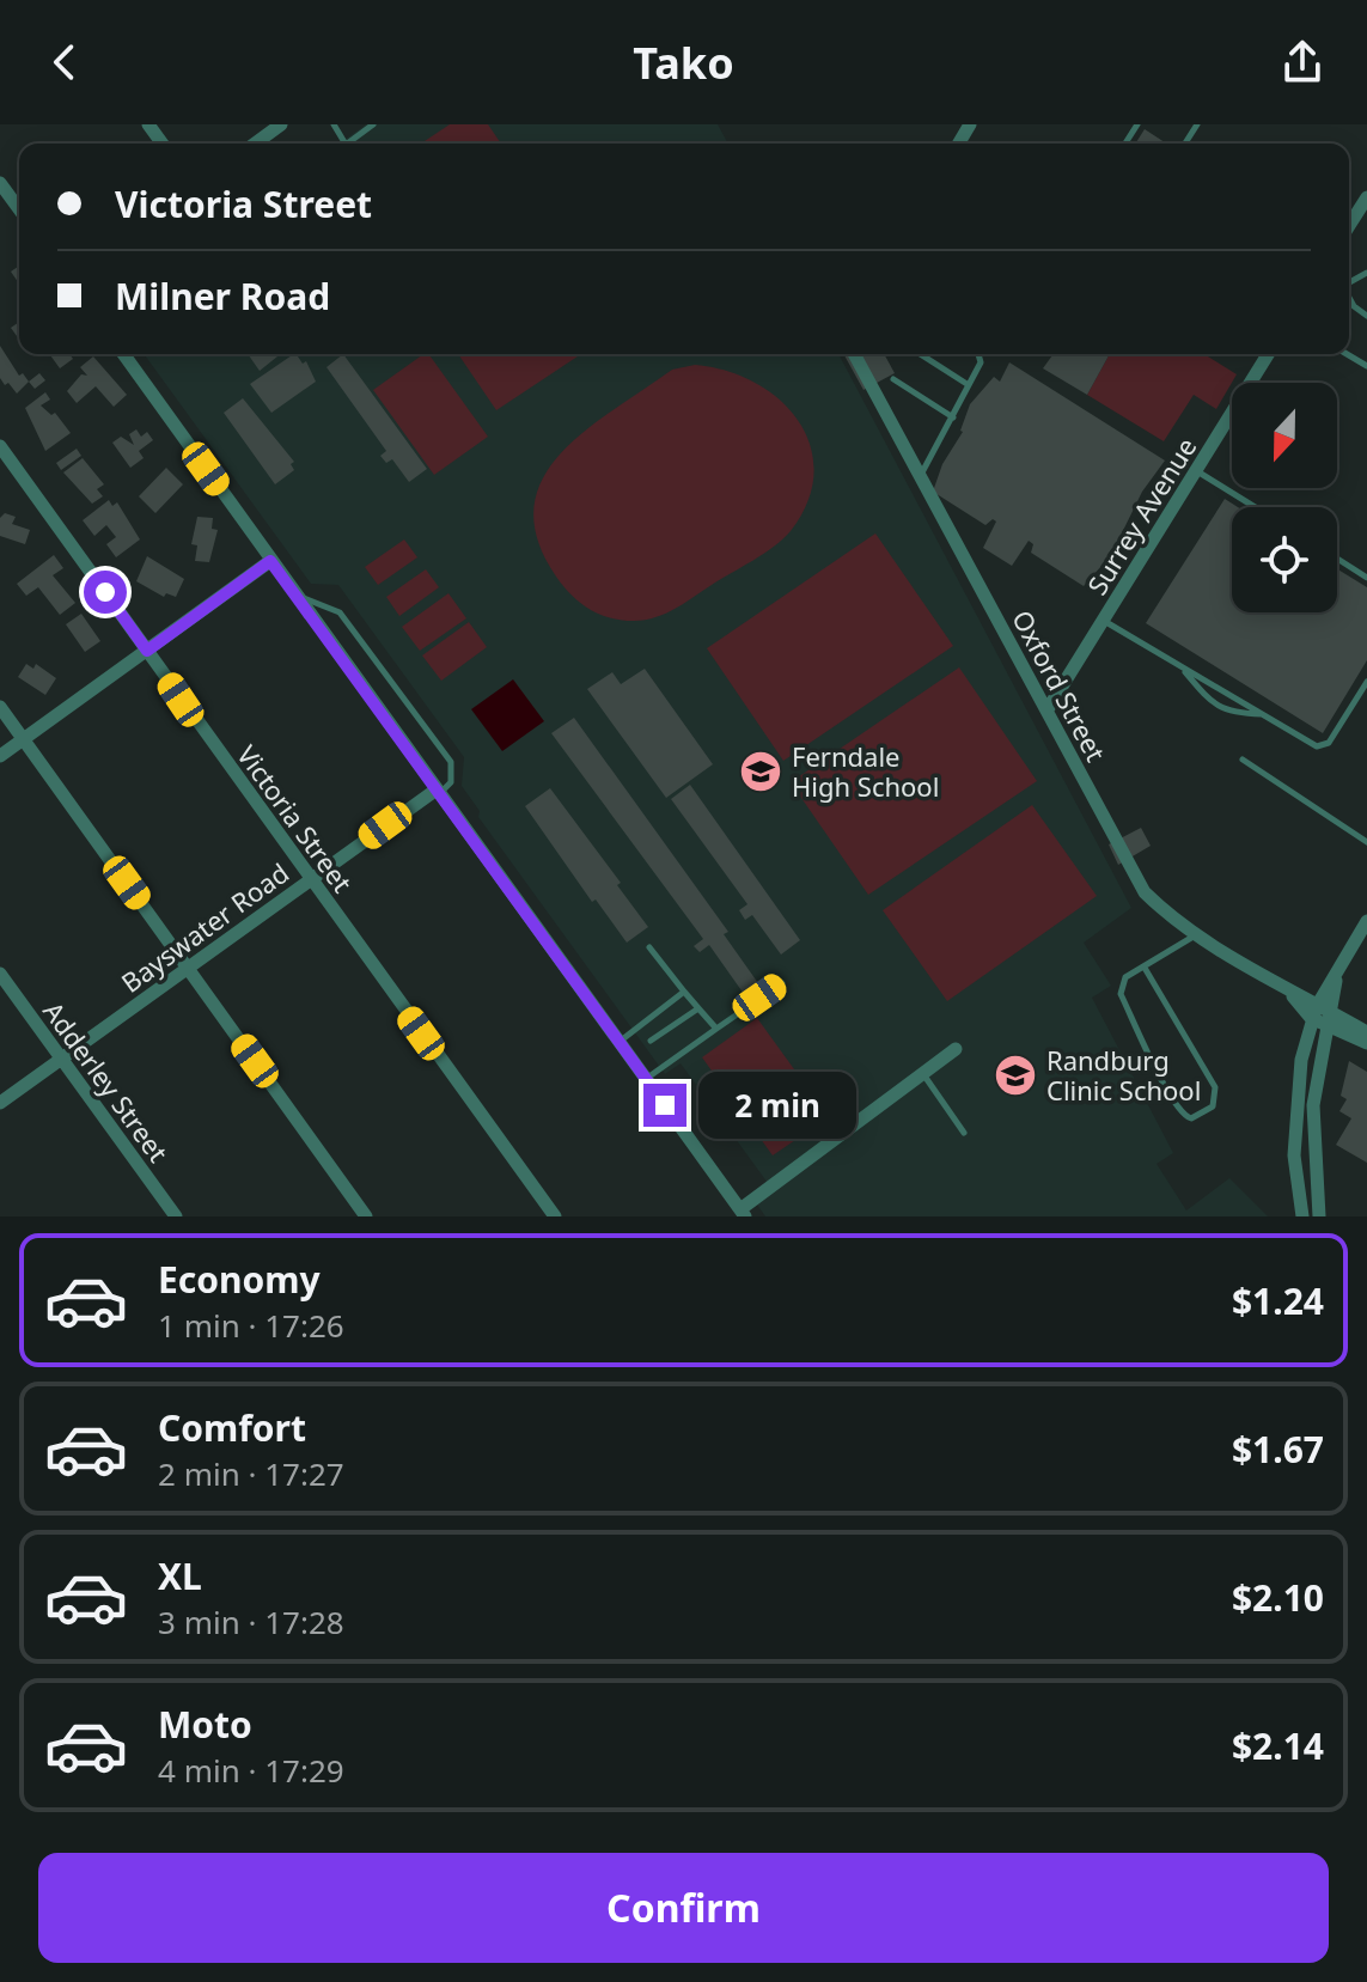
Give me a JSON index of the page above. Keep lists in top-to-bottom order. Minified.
{"streets":{"street":["Surrey Avenue","Oxford Street","Victoria Street","Bayswater Road","Adderley Street"]},"crossings":[["Surrey Avenue","Oxford Street"],["Victoria Street","Bayswater Road"],["Bayswater Road","Adderley Street"]],"places":{"school or university":["Ferndale High School","Randburg Clinic School"]},"north":"bottom","page":{"header":"Tako","banner":["Victoria Street","Milner Road"],"bubble":"2 min","list":[{"name":"Economy","note":"1 min · 17:26","value":"$1.24"},{"name":"Comfort","note":"2 min · 17:27","value":"$1.67"},{"name":"XL","note":"3 min · 17:28","value":"$2.10"},{"name":"Moto","note":"4 min · 17:29","value":"$2.14"}],"buttons":"Confirm"}}
